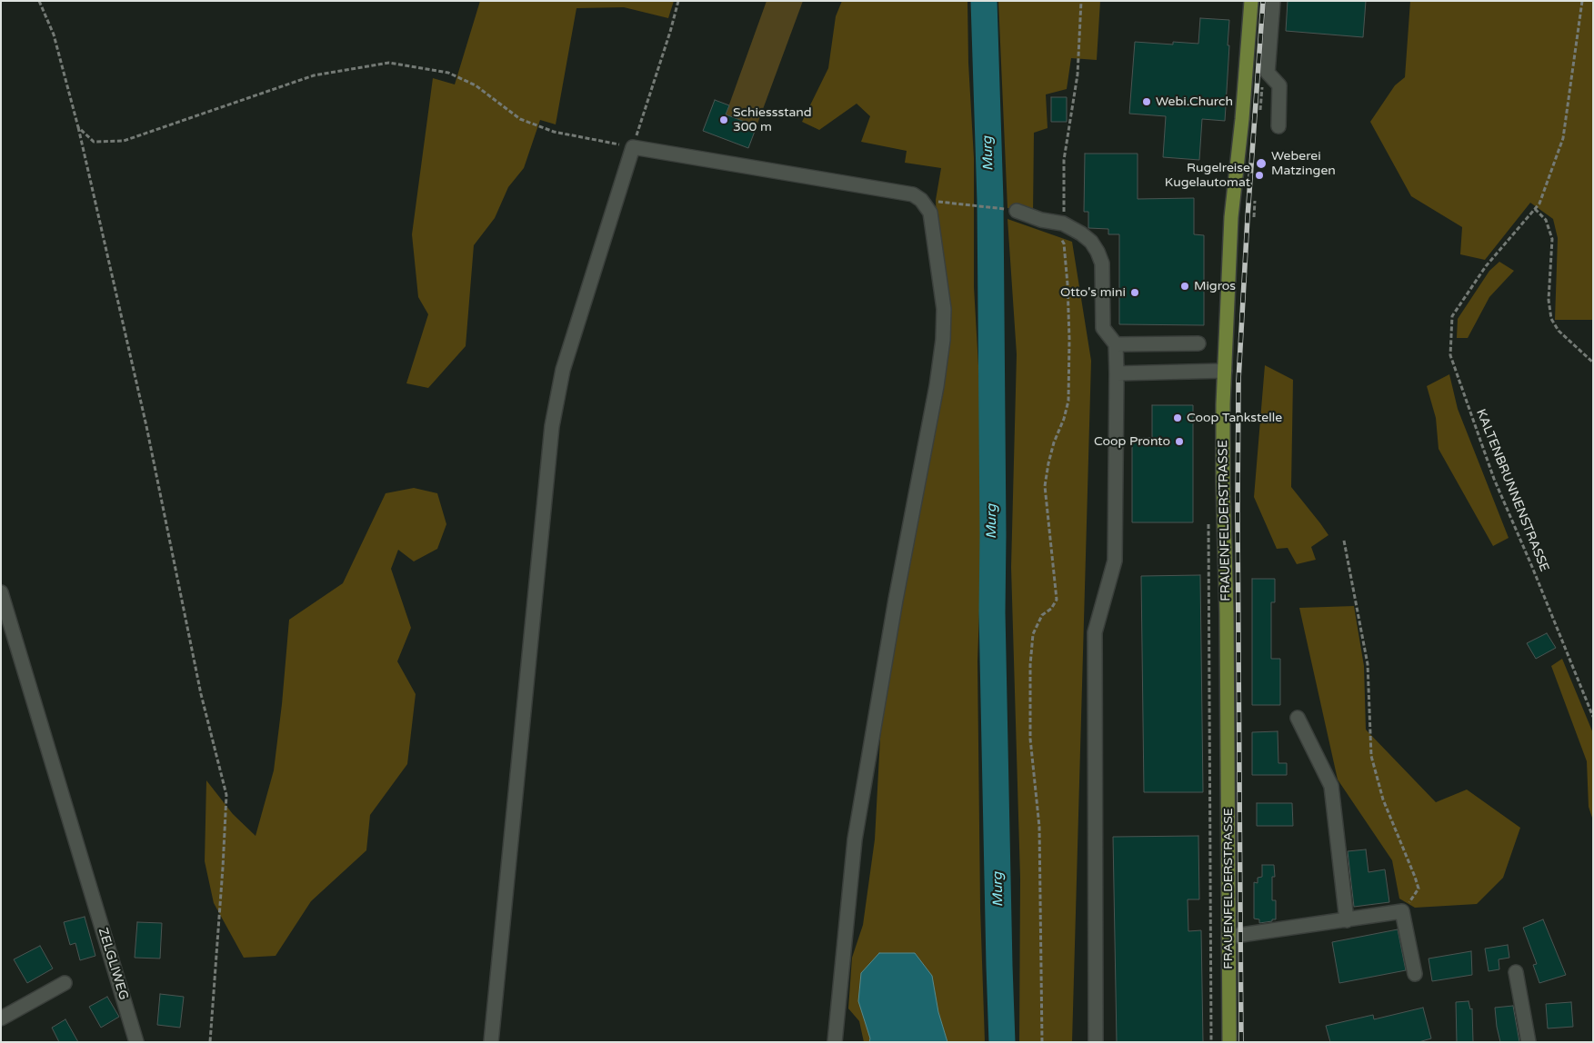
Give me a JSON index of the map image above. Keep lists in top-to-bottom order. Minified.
{"streets":{"main road":["FRAUENFELDERSTRASSE"],"street":["ZELGLIWEG"],"path":["KALTENBRUNNENSTRASSE"]},"water":["Murg"],"places":["Webi.Church","Schiessstand 300 m","Weberei Matzingen","Rugelreise Kugelautomat","Migros","Otto's mini","Coop Tankstelle","Coop Pronto"]}
